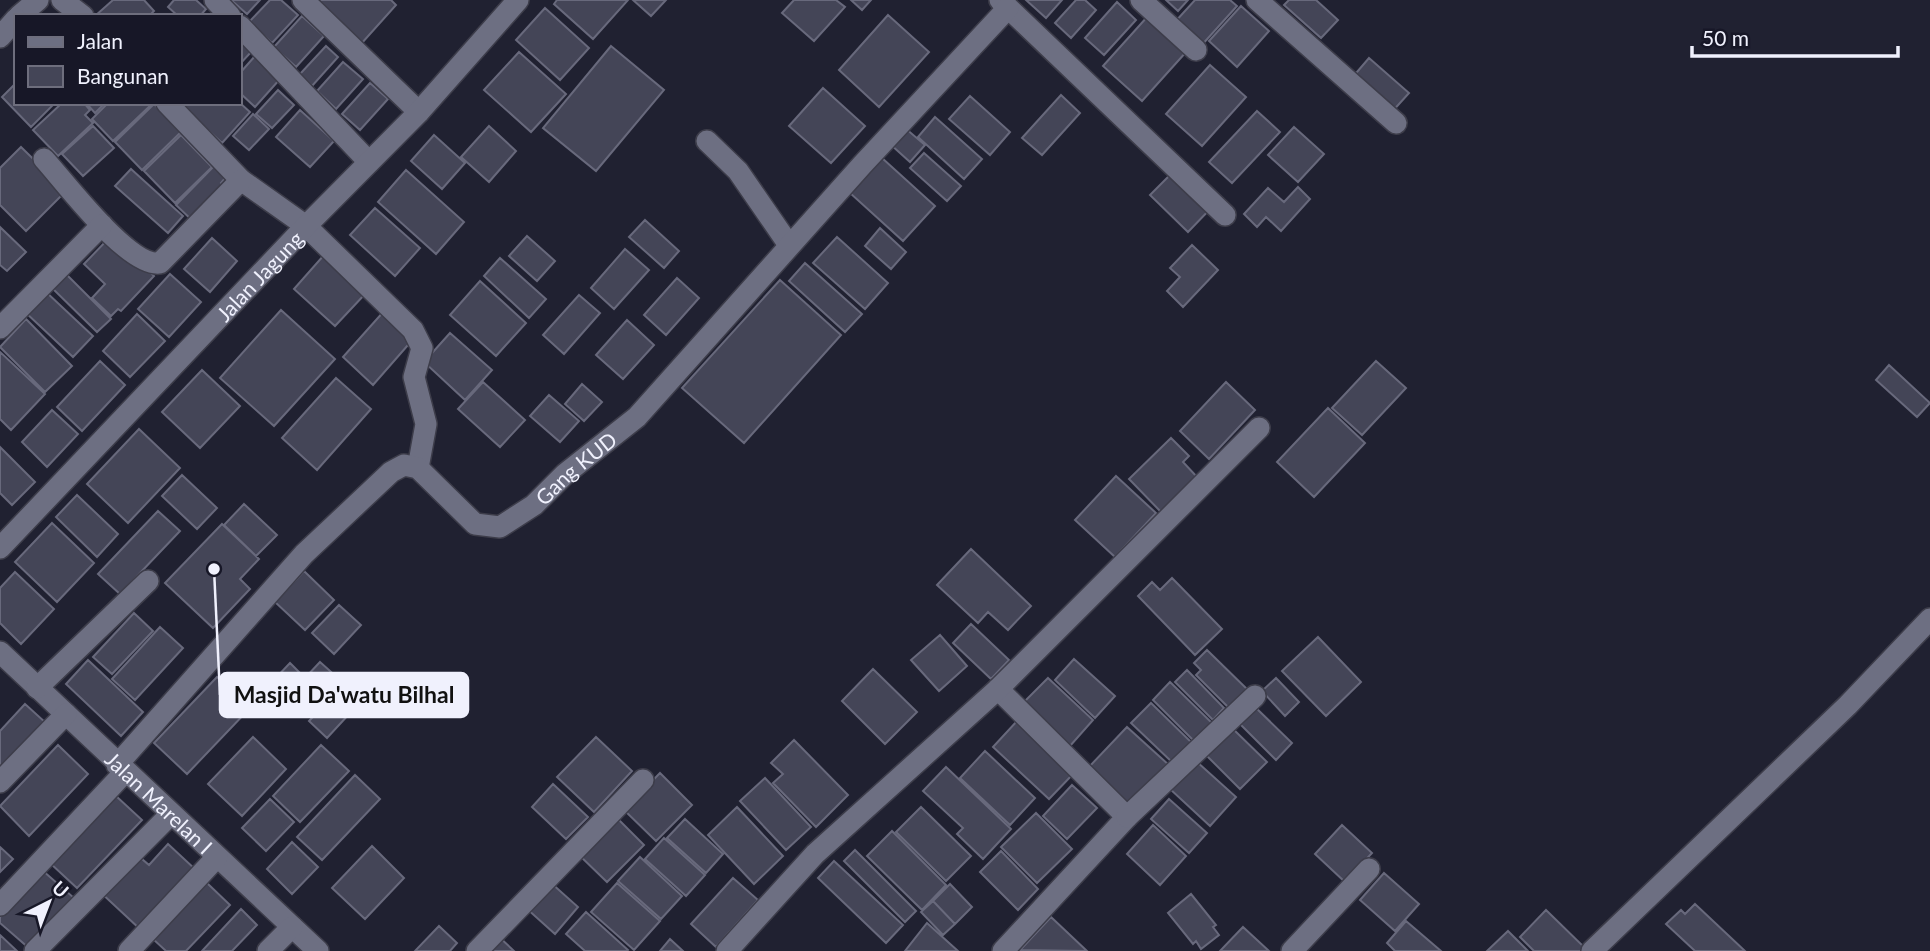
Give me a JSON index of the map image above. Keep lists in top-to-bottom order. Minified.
{"streets":{"street":["Jalan Jagung","Gang KUD","Jalan Marelan I"]},"places":["Masjid Da'watu Bilhal"],"legend":["Jalan","Bangunan"],"scale_bar":"50 m","north":"top right"}
